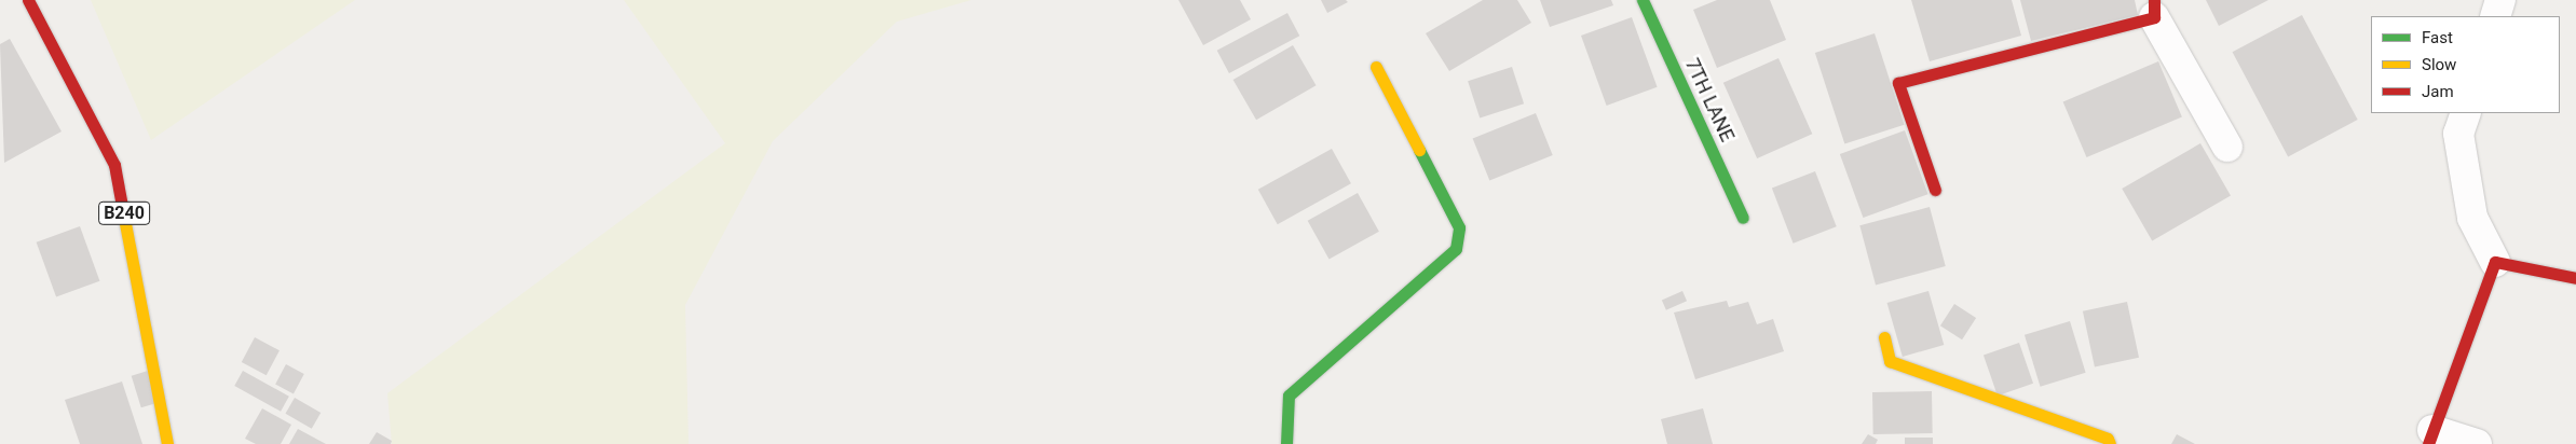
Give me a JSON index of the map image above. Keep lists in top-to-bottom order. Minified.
{"streets":{"street":["7TH LANE","B240"]},"legend":["Fast","Slow","Jam"]}
